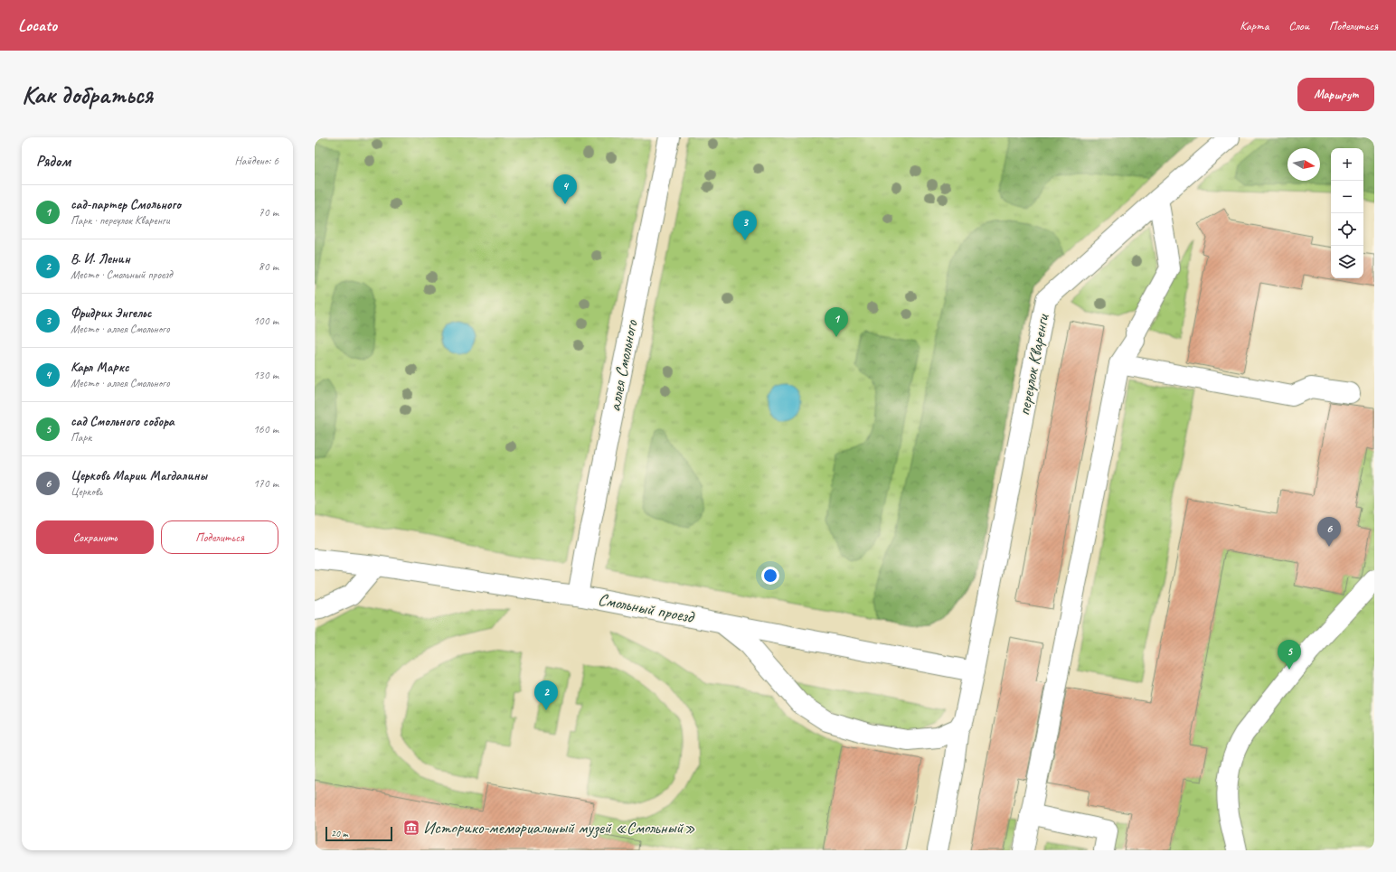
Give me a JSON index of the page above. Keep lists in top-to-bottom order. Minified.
{"streets":{"street":["переулок Кваренги","аллея Смольного","Смольный проезд"]},"crossings":[["переулок Кваренги","Смольный проезд"],["аллея Смольного","Смольный проезд"]],"places":{"museum":["Историко-мемориальный музей «Смольный»"]},"scale_bar":"20 m","north":"right","page":{"header":"Locato","nav":["Карта","Слои","Поделиться"],"buttons":["Маршрут",["Сохранить","Поделиться"]],"title":"Как добраться","heading":["Рядом","Найдено: 6"],"map_buttons":["+","−"],"pins":["4","3","1","6","5","2"],"list":[{"mark":"1","name":"сад-партер Смольного","note":"Парк · переулок Кваренги","value":"70 m"},{"mark":"2","name":"В. И. Ленин","note":"Место · Смольный проезд","value":"80 m"},{"mark":"3","name":"Фридрих Энгельс","note":"Место · аллея Смольного","value":"100 m"},{"mark":"4","name":"Карл Маркс","note":"Место · аллея Смольного","value":"130 m"},{"mark":"5","name":"сад Смольного собора","note":"Парк","value":"160 m"},{"mark":"6","name":"Церковь Марии Магдалины","note":"Церковь","value":"170 m"}],"scale":"20 m"}}
